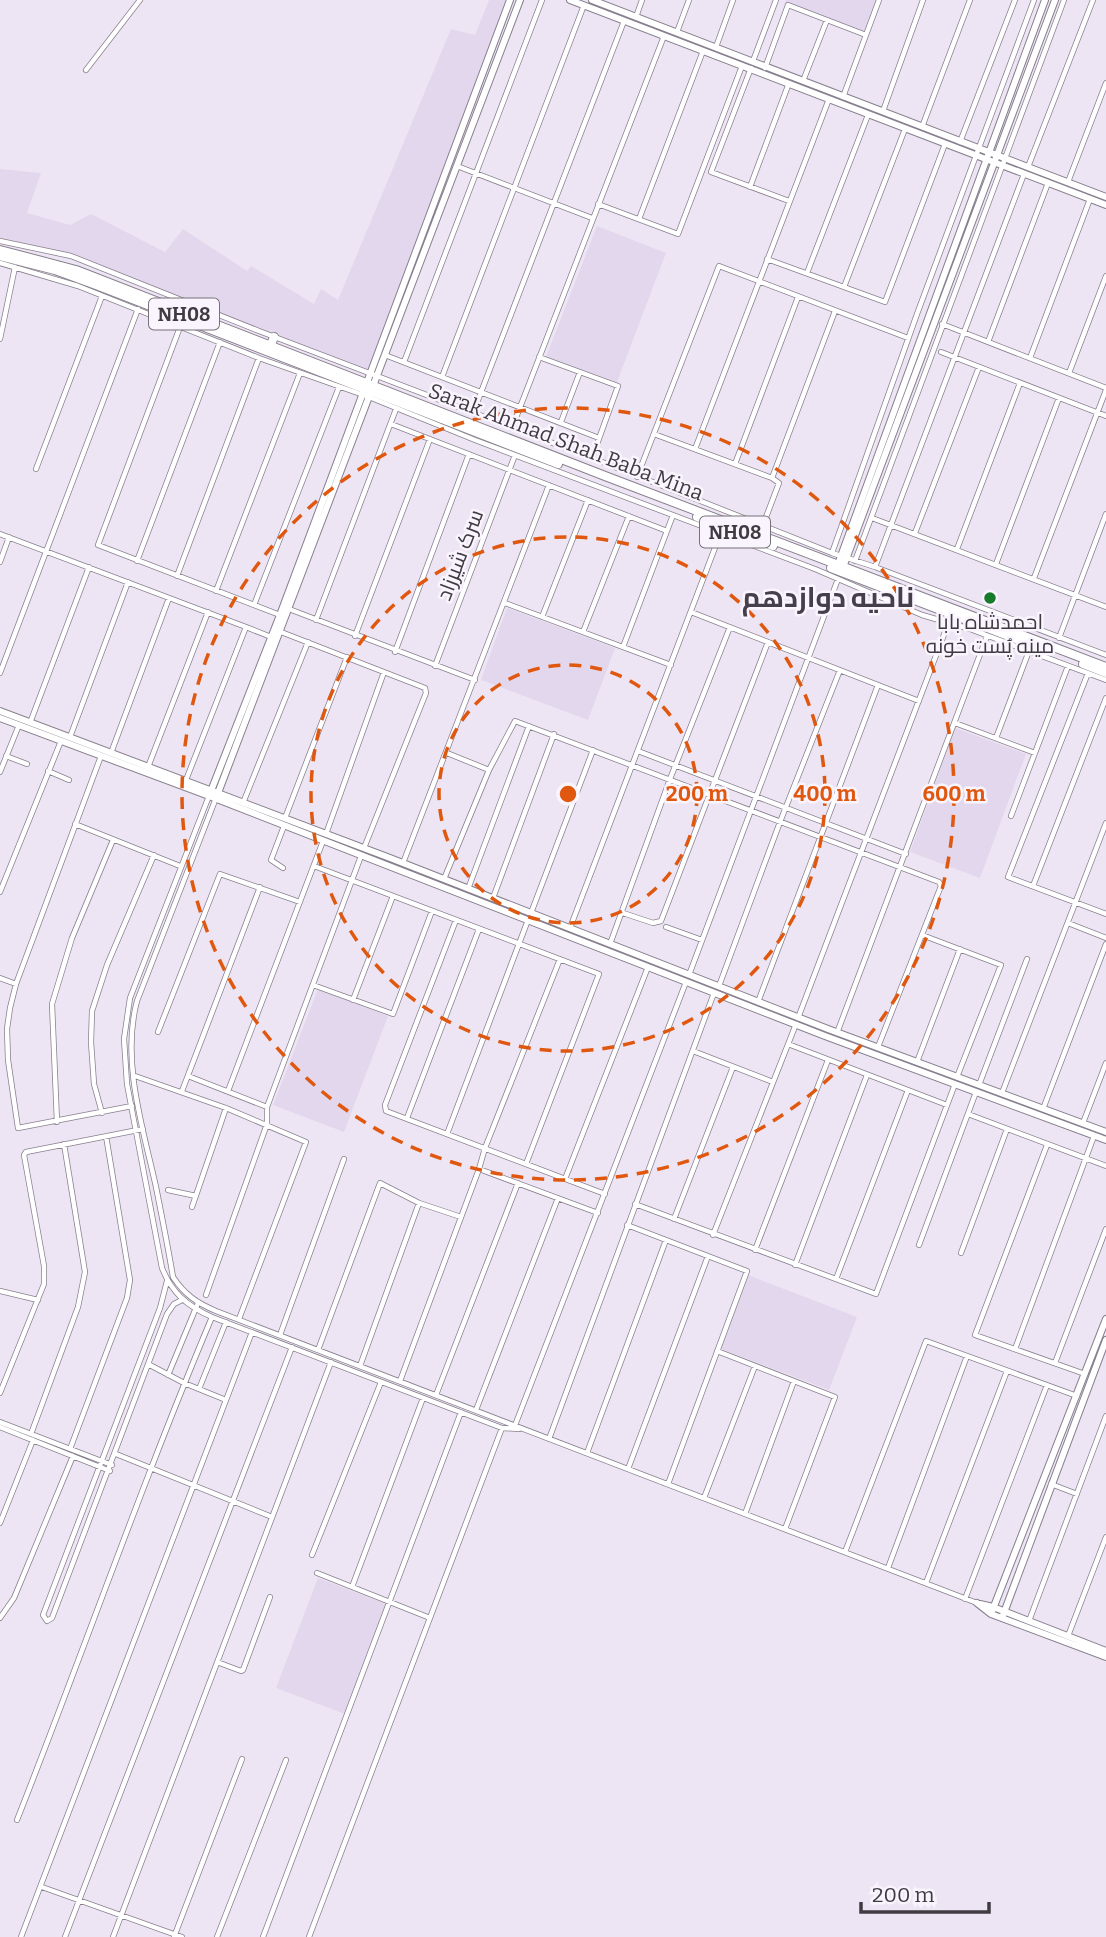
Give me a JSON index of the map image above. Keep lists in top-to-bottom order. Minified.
{"streets":{"highway":["NH08","Sarak Ahmad Shah Baba Mina"],"street":["سرک شیرزاد"]},"crossings":[["NH08","Sarak Ahmad Shah Baba Mina"]],"districts":["ناحیه دوازدهم"],"places":["احمدشاه بابا مینه پُست خونه"],"scale_bar":"200 m","rings":["200 m","400 m","600 m"]}
